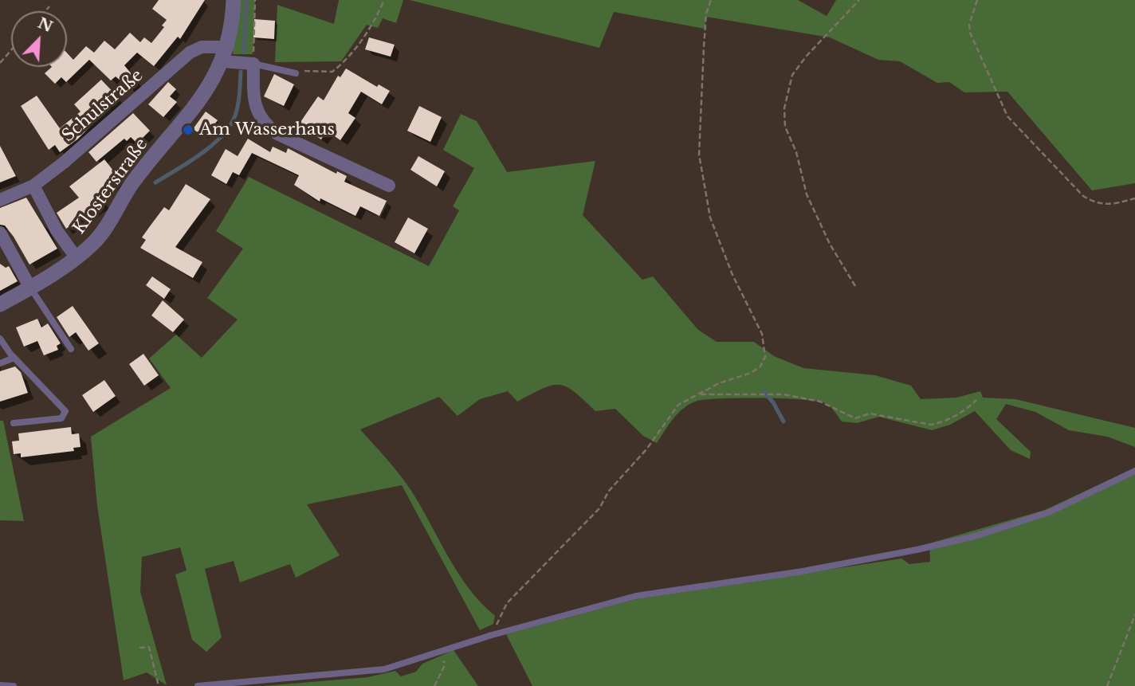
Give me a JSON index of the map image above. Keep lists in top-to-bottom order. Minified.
{"streets":{"street":["Schulstraße","Klosterstraße"]},"crossings":[["Schulstraße","Klosterstraße"]],"places":["Am Wasserhaus"],"north":"top right"}
